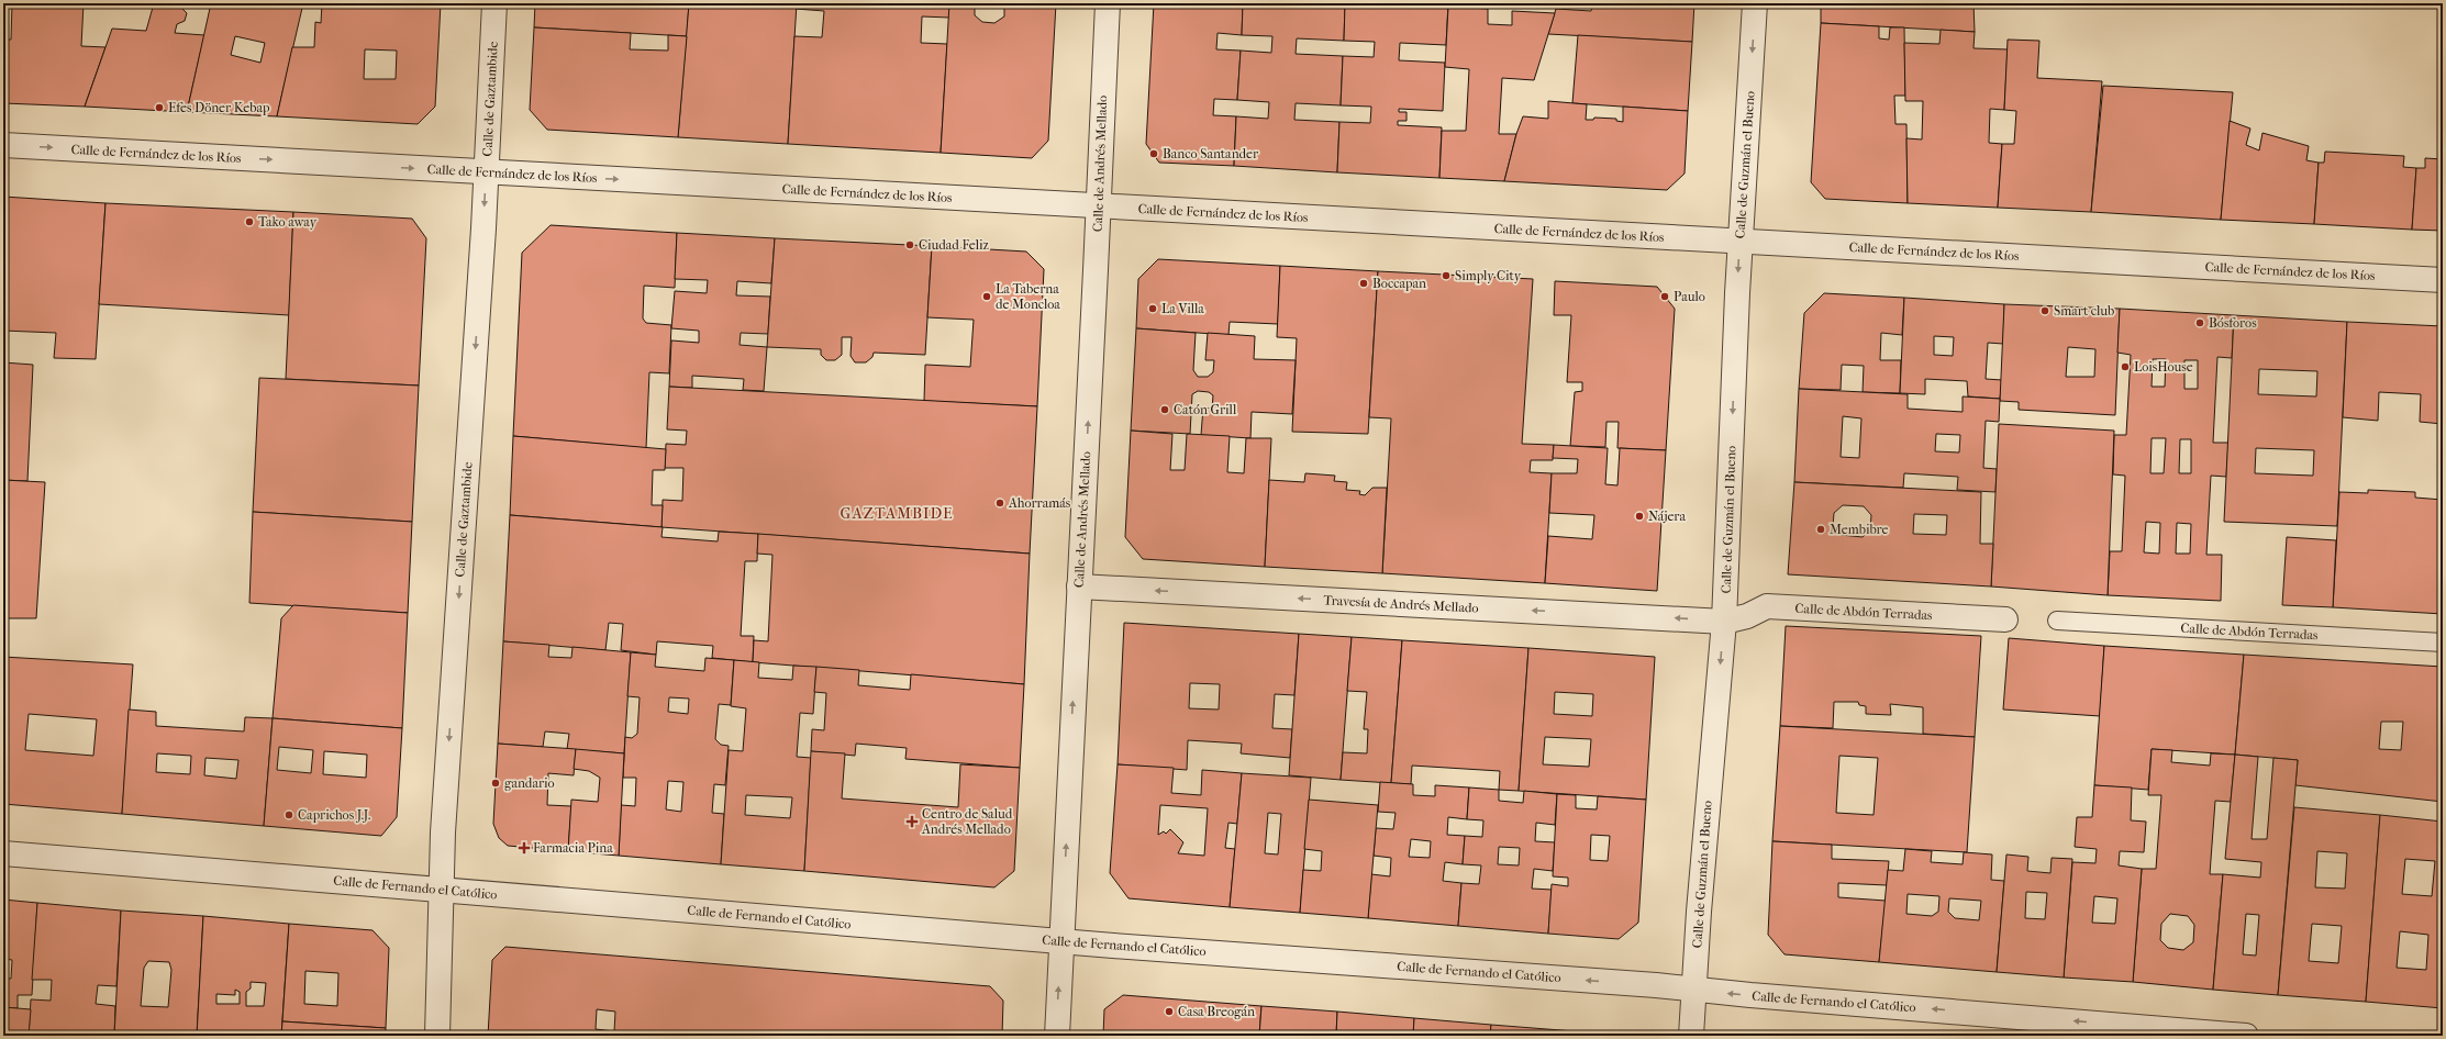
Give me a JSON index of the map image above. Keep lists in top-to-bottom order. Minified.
{"streets":{"street":["Calle de Gaztambide","Calle de Fernández de los Ríos","Calle de Andrés Mellado","Calle de Guzmán el Bueno","Travesía de Andrés Mellado","Calle de Abdón Terradas","Calle de Fernando el Católico"]},"crossings":[["Calle de Gaztambide","Calle de Fernández de los Ríos"],["Calle de Gaztambide","Calle de Fernando el Católico"],["Calle de Fernández de los Ríos","Calle de Andrés Mellado"],["Calle de Fernández de los Ríos","Calle de Guzmán el Bueno"],["Calle de Andrés Mellado","Travesía de Andrés Mellado"],["Calle de Andrés Mellado","Calle de Fernando el Católico"],["Calle de Guzmán el Bueno","Travesía de Andrés Mellado"],["Calle de Guzmán el Bueno","Calle de Abdón Terradas"],["Calle de Guzmán el Bueno","Calle de Fernando el Católico"],["Travesía de Andrés Mellado","Calle de Abdón Terradas"]],"one_way":["Calle de Gaztambide","Calle de Fernández de los Ríos","Calle de Andrés Mellado","Calle de Guzmán el Bueno","Travesía de Andrés Mellado","Calle de Fernando el Católico"],"districts":["GAZTAMBIDE"],"places":{"other":["Efes Döner Kebap","Banco Santander","Tako away","Ciudad Feliz","Simply City","Boccapan","La Taberna de Moncloa","Paulo","La Villa","Smart club","Bósforos","LoisHouse","Catón Grill","Ahorramás","Nájera","Membibre","gandario","Caprichos J.J.","Casa Breogán"],"health":["Centro de Salud Andrés Mellado","Farmacia Pina"]}}
